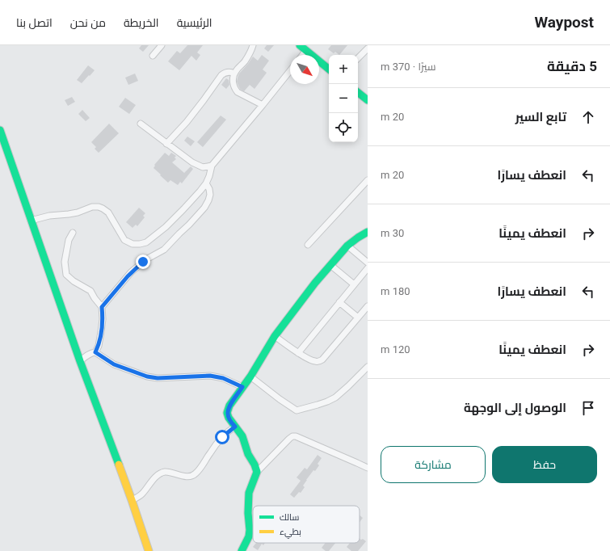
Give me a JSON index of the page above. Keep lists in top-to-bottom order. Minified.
{"legend":["سالك","بطيء"],"north":"bottom right","page":{"header":"Waypost","nav":["الرئيسية","الخريطة","من نحن","اتصل بنا"],"heading":["5 دقيقة","سيرًا · 370 m"],"map_buttons":["+","−"],"list":[["تابع السير","20 m"],["انعطف يسارًا","20 m"],["انعطف يمينًا","30 m"],["انعطف يسارًا","180 m"],["انعطف يمينًا","120 m"],"الوصول إلى الوجهة"],"buttons":["حفظ","مشاركة"]}}
